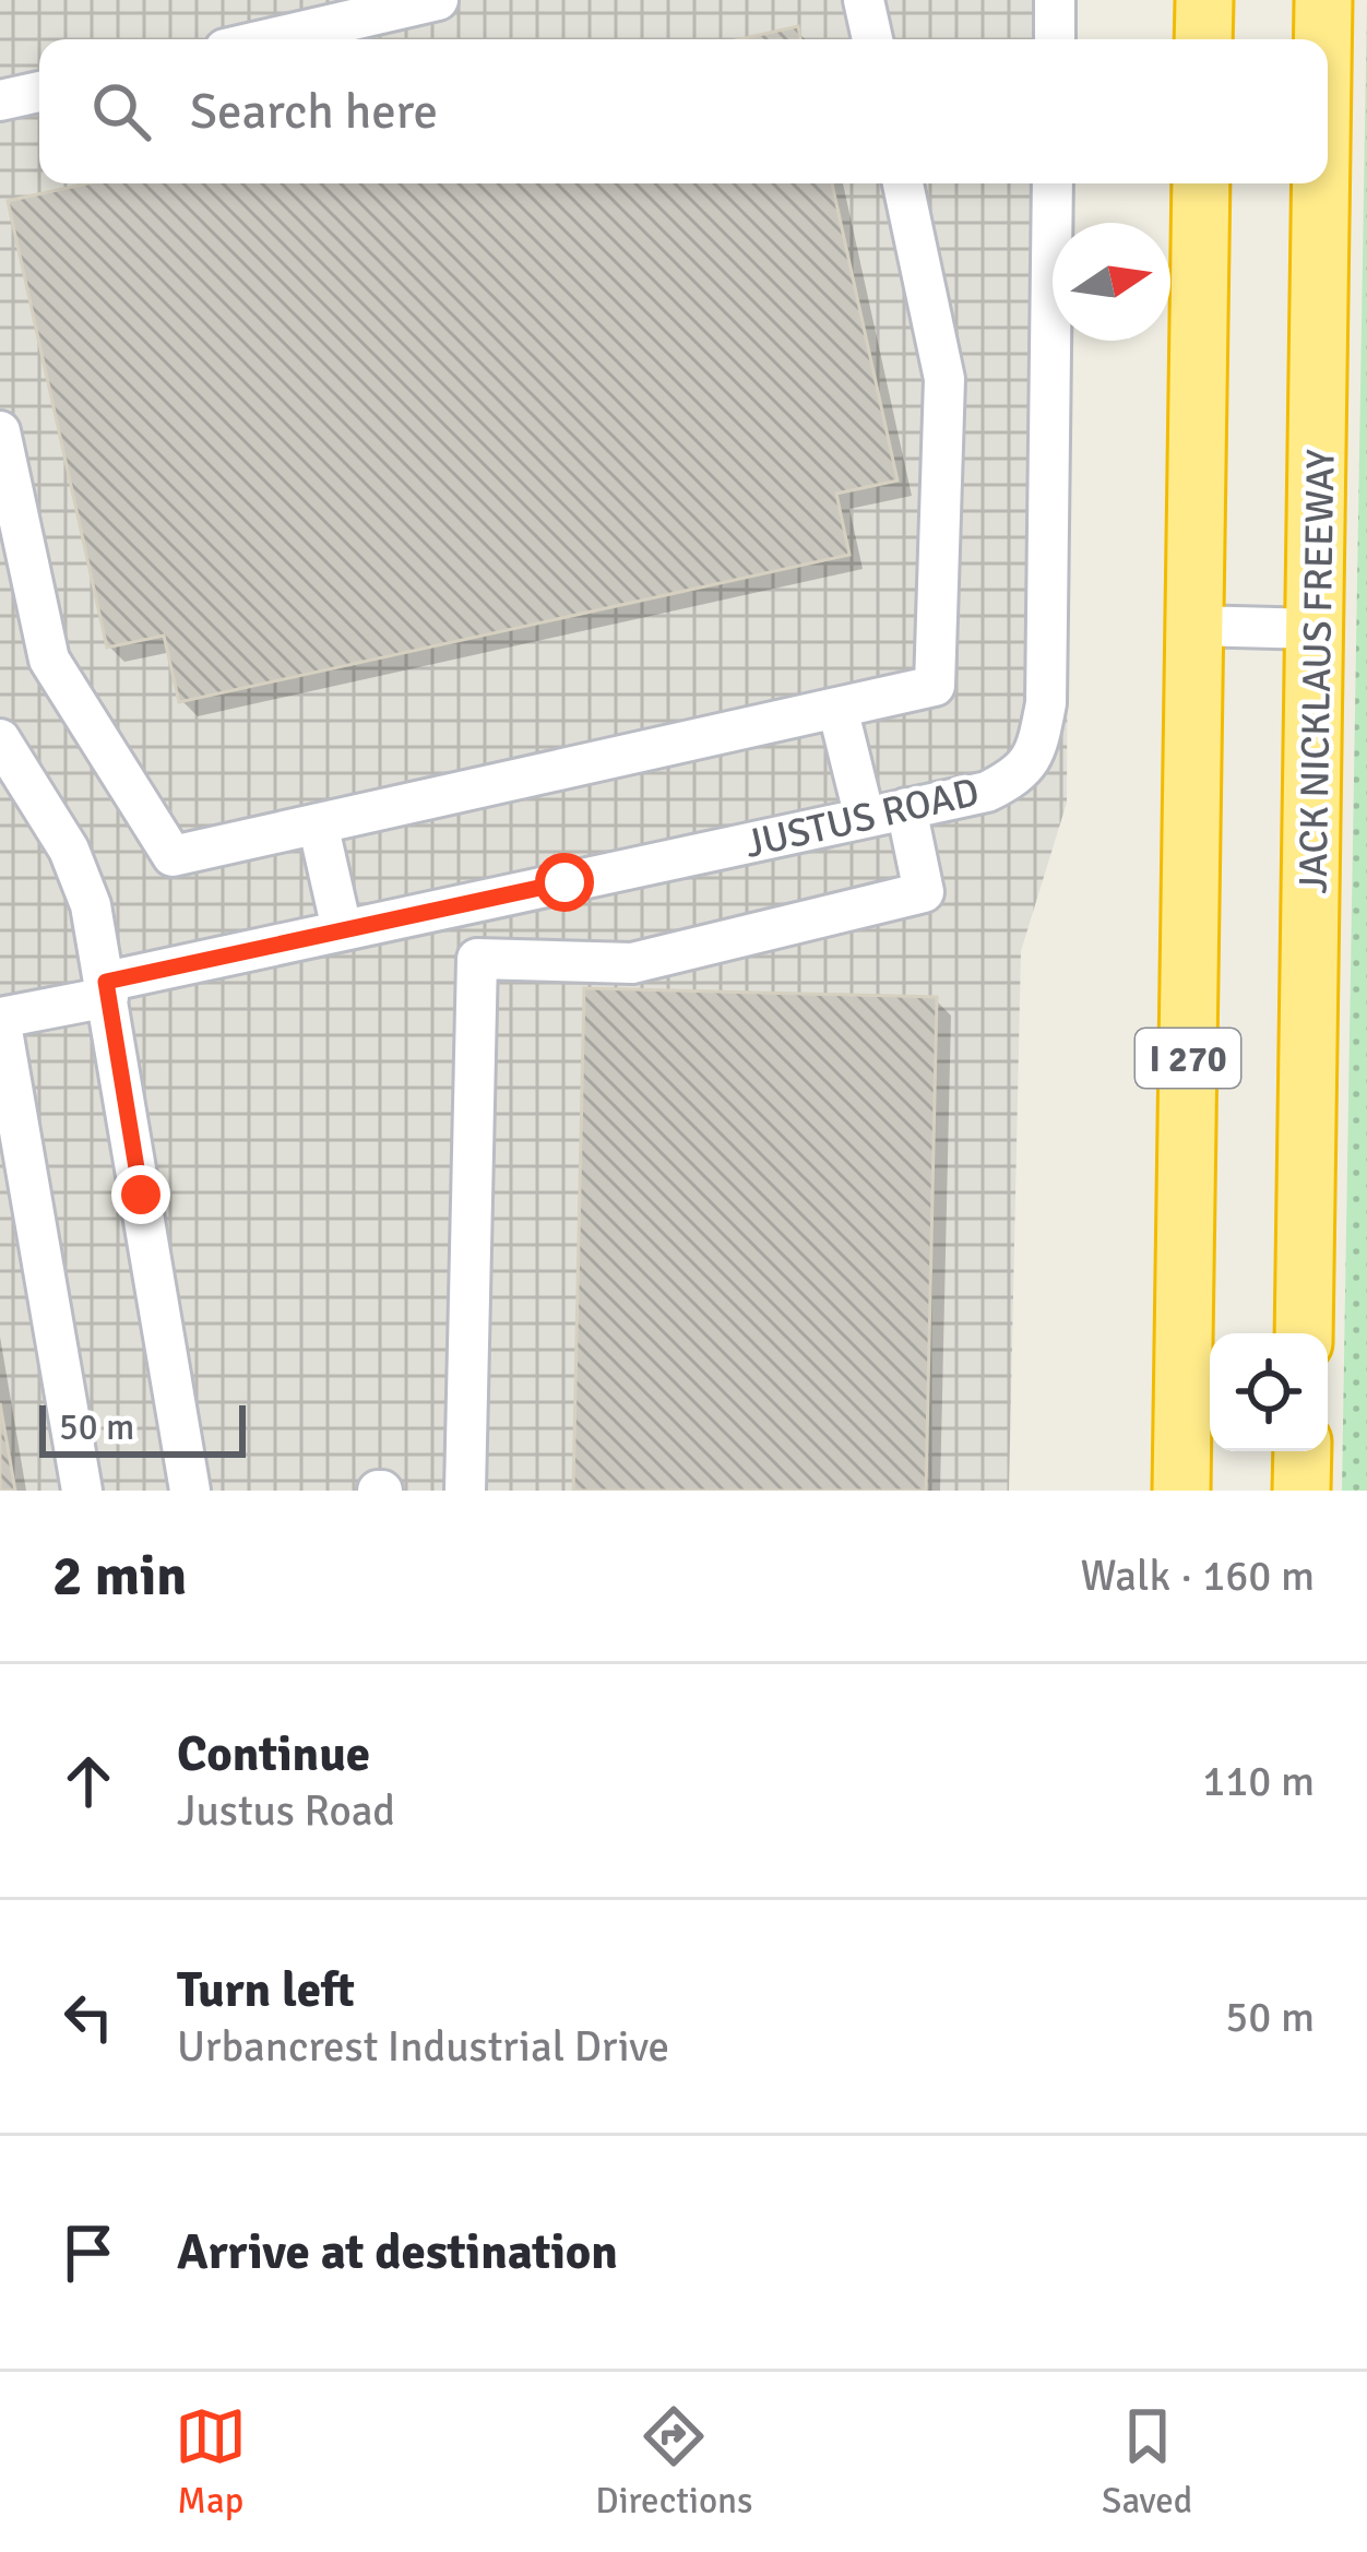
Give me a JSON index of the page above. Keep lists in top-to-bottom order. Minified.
{"streets":{"highway":["JACK NICKLAUS FREEWAY","I 270"],"street":["JUSTUS ROAD"]},"scale_bar":"50 m","north":"right","page":{"search":"Search here","scale":"50 m","heading":["2 min","Walk · 160 m"],"list":[["Continue","Justus Road","110 m"],["Turn left","Urbancrest Industrial Drive","50 m"],"Arrive at destination"],"nav":["Map","Directions","Saved"]}}
